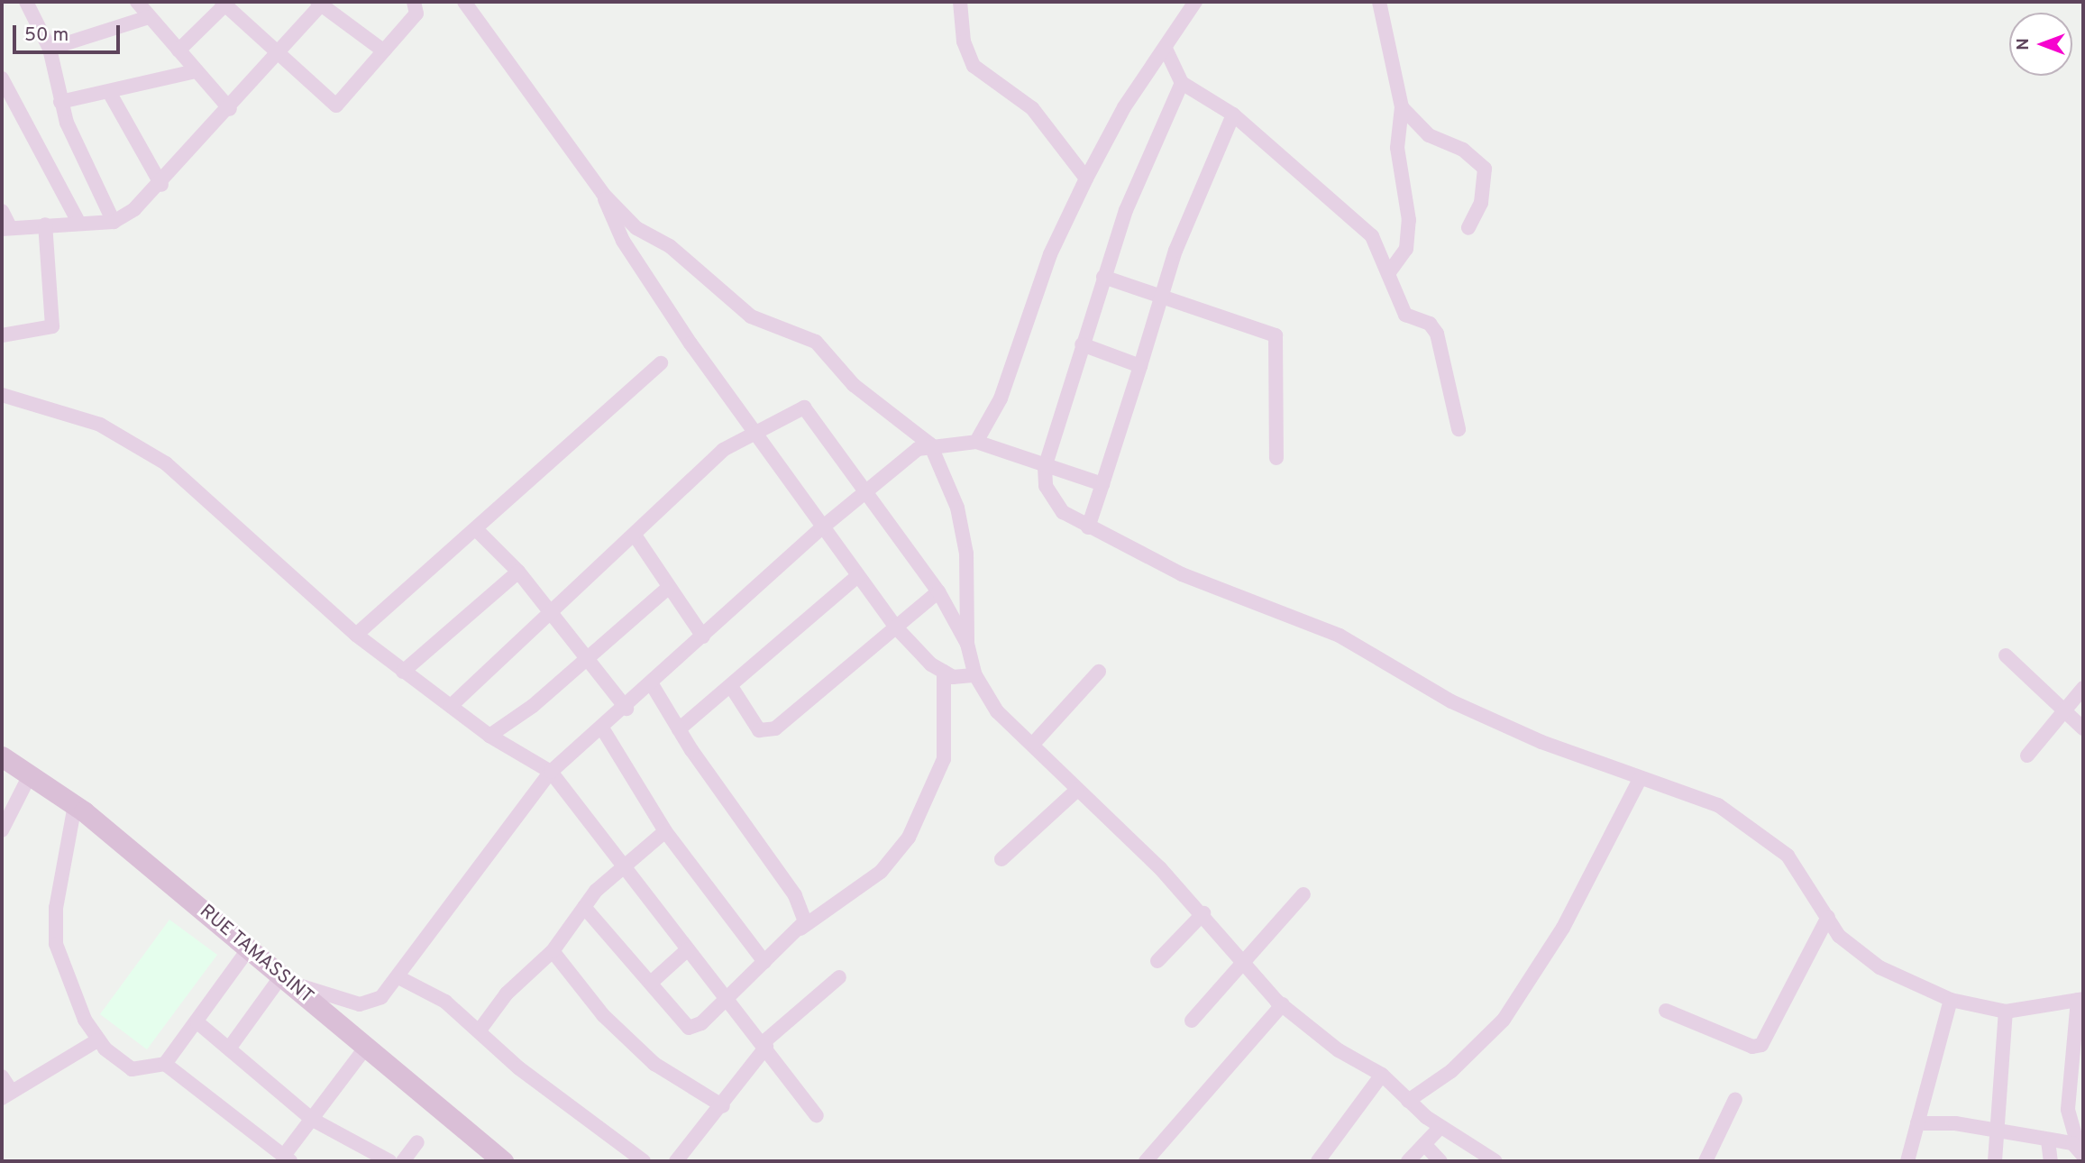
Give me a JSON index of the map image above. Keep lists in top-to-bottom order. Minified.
{"streets":{"main road":["RUE TAMASSINT"]},"scale_bar":"50 m","north":"left"}
